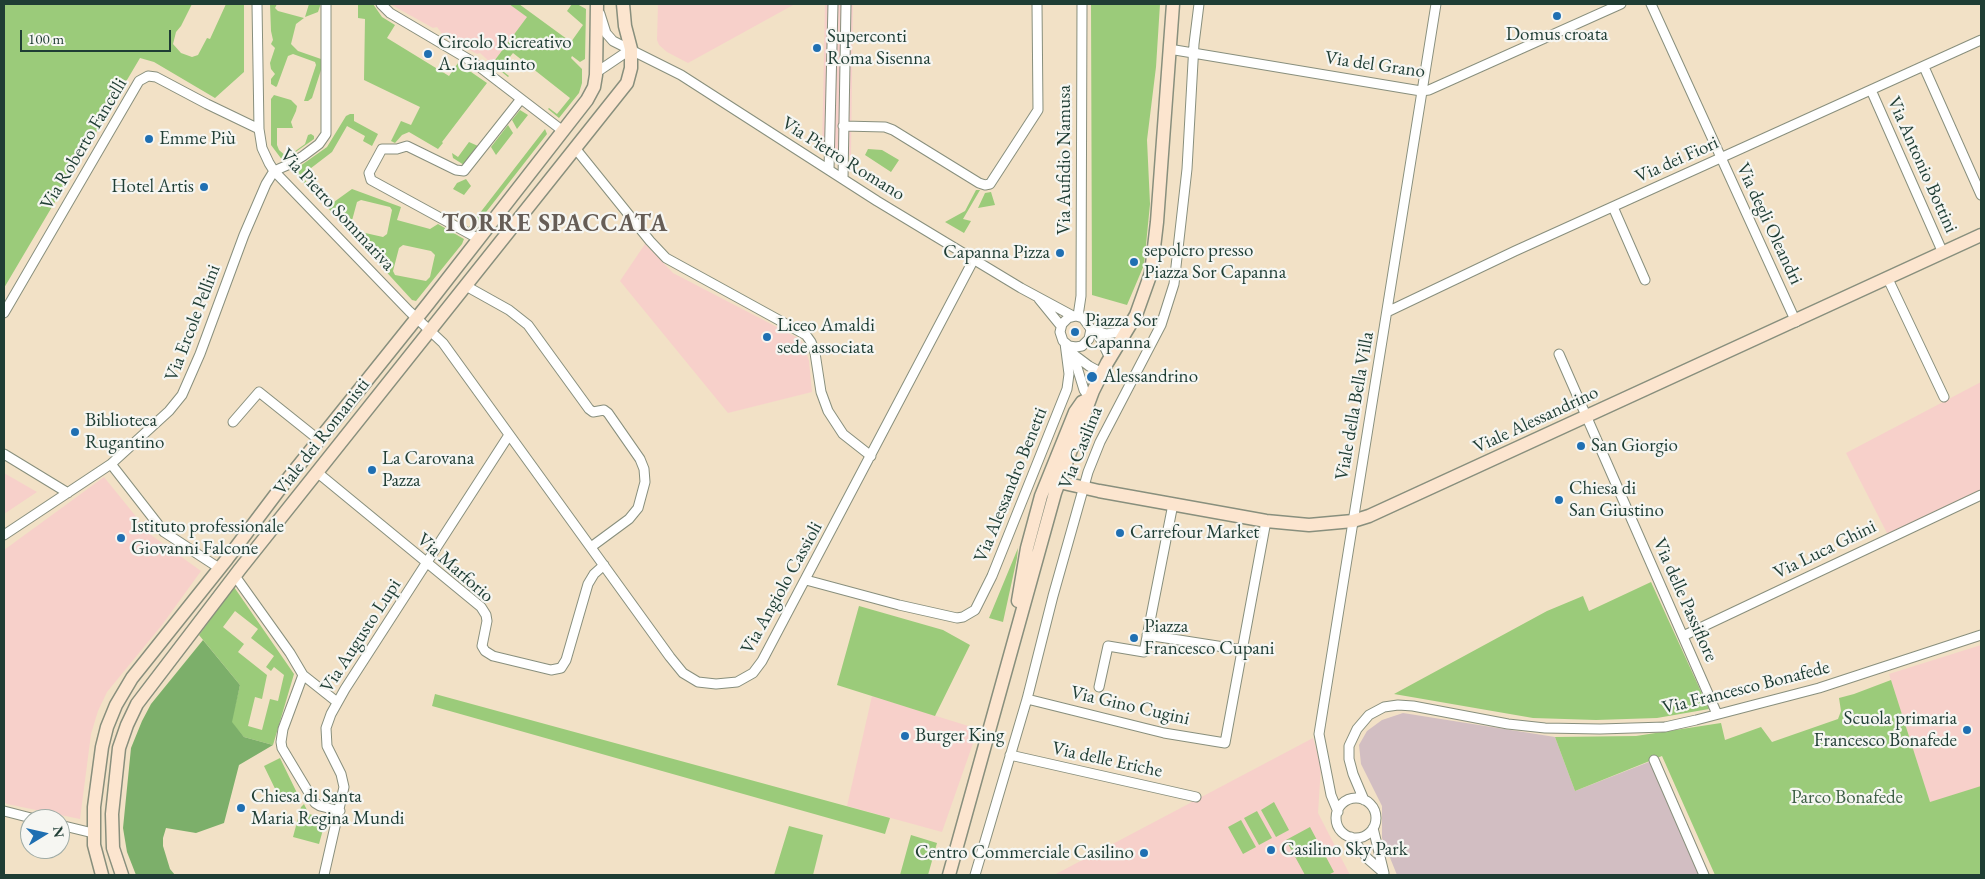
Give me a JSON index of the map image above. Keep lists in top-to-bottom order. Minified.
{"streets":{"street":["Via del Grano","Via Roberto Fancelli","Via Pietro Romano","Via Aufidio Namusa","Via dei Fiori","Via Antonio Bottini","Via Pietro Sommariva","Via degli Oleandri","Via Ercole Pellini","Viale della Bella Villa","Viale Alessandrino","Viale dei Romanisti","Via Casilina","Via Alessandro Benetti","Via Luca Ghini","Via Marforio","Via Angiolo Cassioli","Via delle Passiflore","Via Augusto Lupi","Via Francesco Bonafede","Via Gino Cugini","Via delle Eriche"]},"crossings":[["Via del Grano","Viale della Bella Villa"],["Via del Grano","Via Casilina"],["Via Roberto Fancelli","Via Pietro Sommariva"],["Via Pietro Romano","Via Aufidio Namusa"],["Via Pietro Romano","Viale dei Romanisti"],["Via Pietro Romano","Via Alessandro Benetti"],["Via Pietro Romano","Via Angiolo Cassioli"],["Via Aufidio Namusa","Via Alessandro Benetti"],["Via dei Fiori","Via Antonio Bottini"],["Via dei Fiori","Via degli Oleandri"],["Via dei Fiori","Viale della Bella Villa"],["Via Antonio Bottini","Viale Alessandrino"],["Via Pietro Sommariva","Via Ercole Pellini"],["Via Pietro Sommariva","Viale dei Romanisti"],["Via Pietro Sommariva","Via Angiolo Cassioli"],["Via degli Oleandri","Viale Alessandrino"],["Viale della Bella Villa","Viale Alessandrino"],["Viale della Bella Villa","Via Francesco Bonafede"],["Viale Alessandrino","Via Casilina"],["Viale Alessandrino","Via delle Passiflore"],["Viale dei Romanisti","Via Marforio"],["Viale dei Romanisti","Via Angiolo Cassioli"],["Via Casilina","Via Gino Cugini"],["Via Casilina","Via delle Eriche"],["Via Alessandro Benetti","Via Angiolo Cassioli"],["Via Luca Ghini","Via delle Passiflore"],["Via Marforio","Via Angiolo Cassioli"],["Via Marforio","Via Augusto Lupi"],["Via Angiolo Cassioli","Via Augusto Lupi"],["Via delle Passiflore","Via Francesco Bonafede"]],"districts":["TORRE SPACCATA"],"parks":["Parco Bonafede"],"places":["Domus croata","Superconti Roma Sisenna","Circolo Ricreativo A. Giaquinto","Emme Più","Hotel Artis","Capanna Pizza","sepolcro presso Piazza Sor Capanna","Piazza Sor Capanna","Liceo Amaldi sede associata","Alessandrino","Biblioteca Rugantino","San Giorgio","La Carovana Pazza","Chiesa di San Giustino","Carrefour Market","Istituto professionale Giovanni Falcone","Piazza Francesco Cupani","Scuola primaria Francesco Bonafede","Burger King","Chiesa di Santa Maria Regina Mundi","Casilino Sky Park","Centro Commerciale Casilino"],"scale_bar":"100 m","north":"right"}
